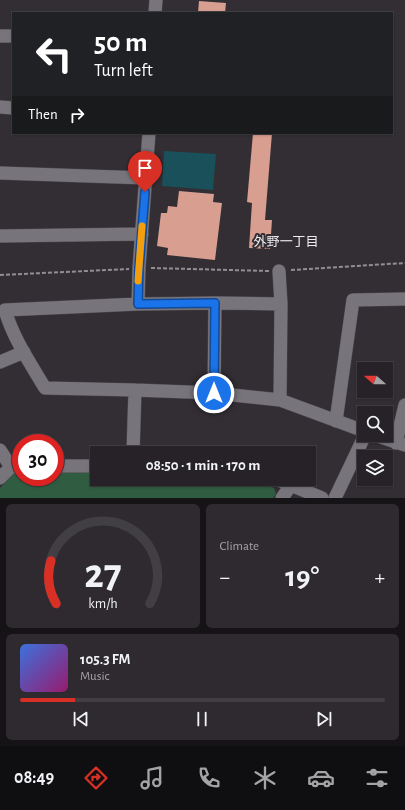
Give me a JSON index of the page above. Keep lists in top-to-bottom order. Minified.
{"districts":["外野一丁目"],"north":"left","page":{"turn":["50 m","Turn left"],"then":"Then","limit":"30","trip":"08:50 · 1 min · 170 m","tile":"Climate","heat":["−","19°","+"],"song":["105.3 FM","Music"],"tabs":"08:49","gauge":["27","km/h"]}}
